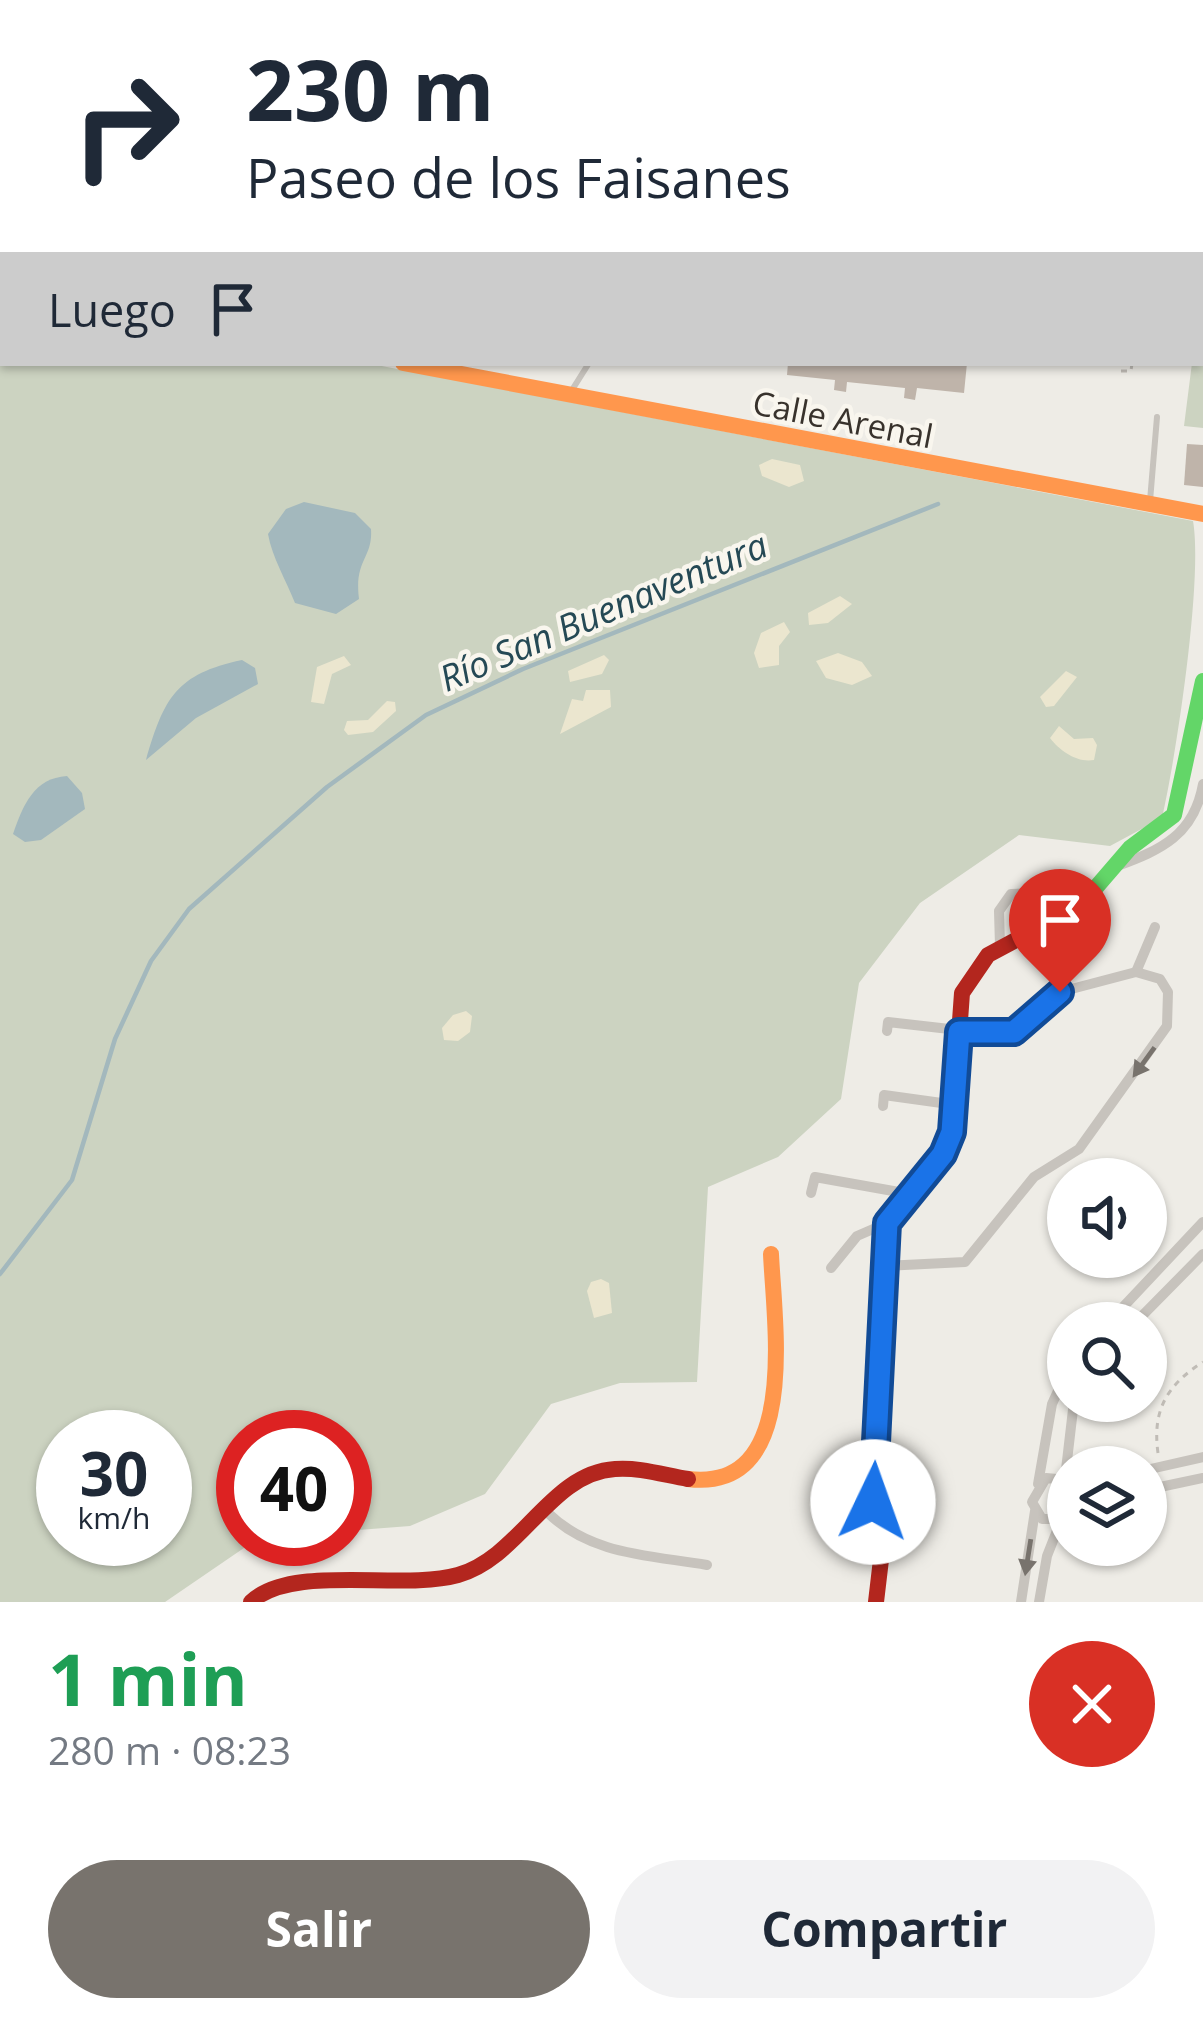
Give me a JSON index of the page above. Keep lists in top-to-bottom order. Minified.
{"streets":{"street":["Calle Arenal"]},"water":["Río San Buenaventura"],"page":{"turn":["230 m","Paseo de los Faisanes"],"then":"Luego","speed":"30 km/h","limit":"40","heading":["1 min","280 m · 08:23"],"buttons":["Salir","Compartir"]}}
